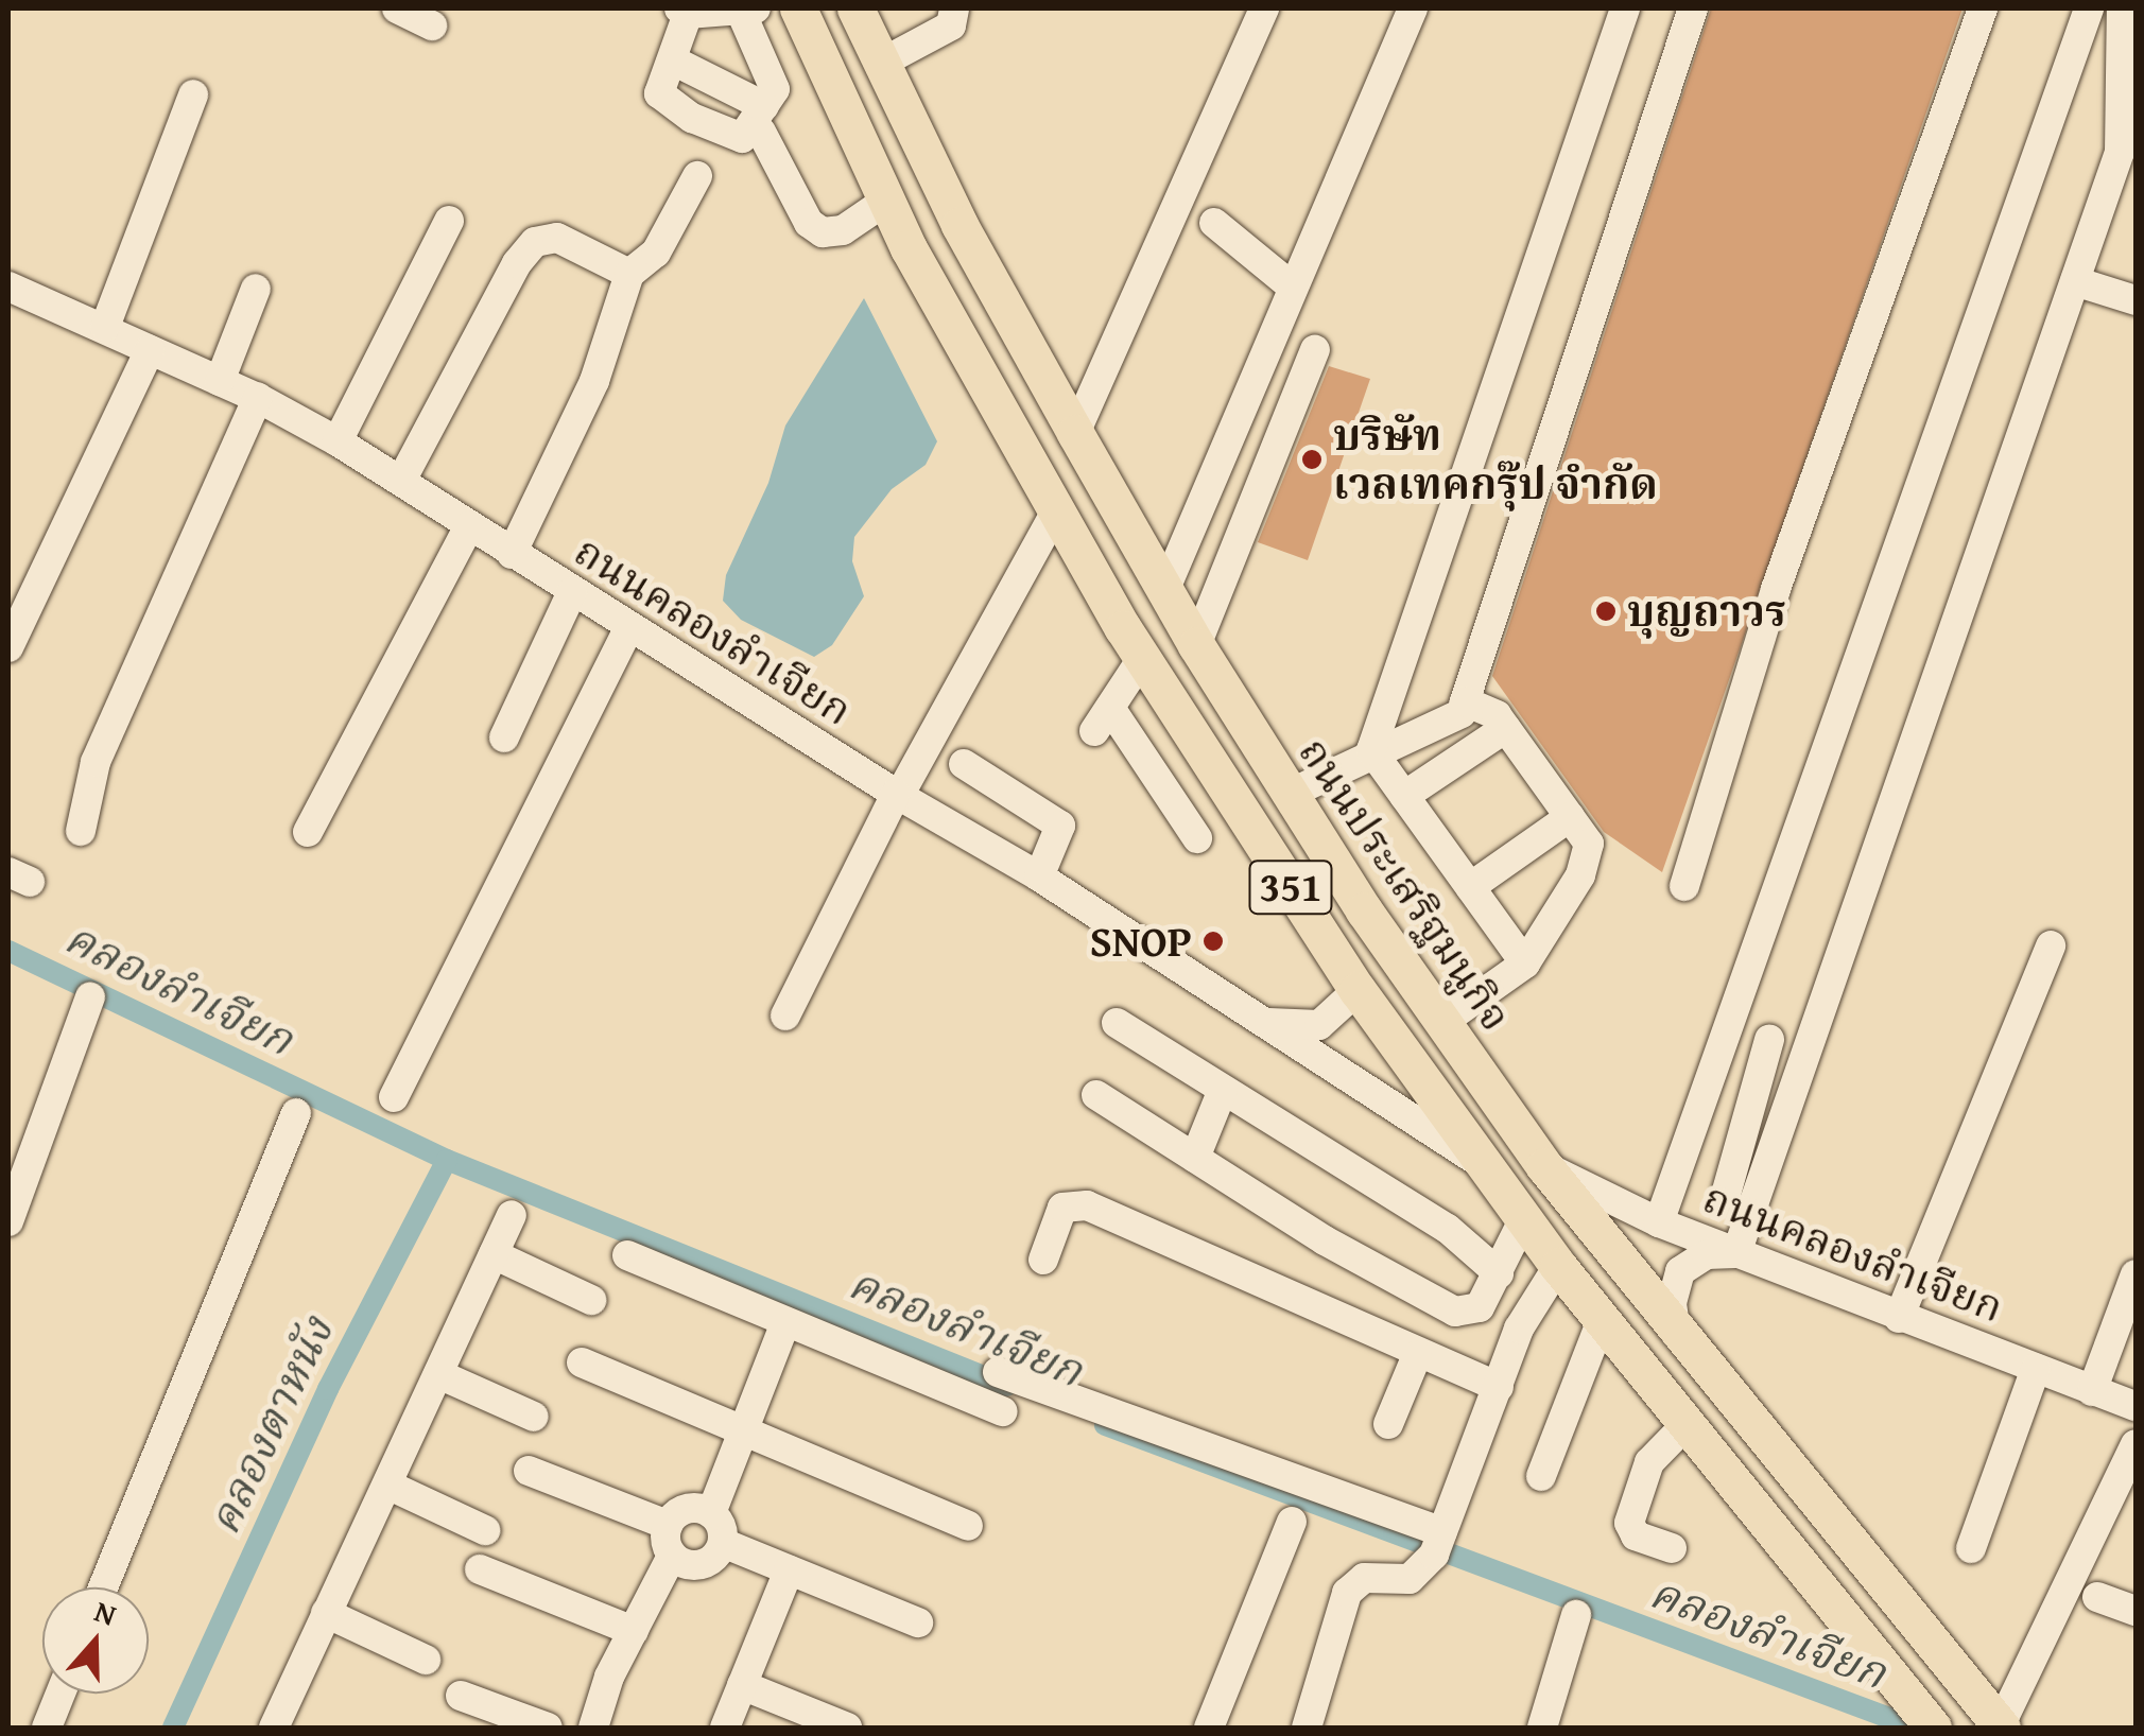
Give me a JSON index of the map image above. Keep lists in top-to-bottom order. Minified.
{"streets":{"main road":["ถนนประเสริฐมนูกิจ","351"],"street":["ถนนคลองลำเจียก"]},"crossings":[["ถนนคลองลำเจียก","ถนนประเสริฐมนูกิจ"],["ถนนคลองลำเจียก","351"]],"water":["คลองลำเจียก","คลองตาหนัง"],"places":["บริษัท เวลเทคกรุ๊ป จำกัด","บุญถาวร","SNOP"],"north":"top"}
